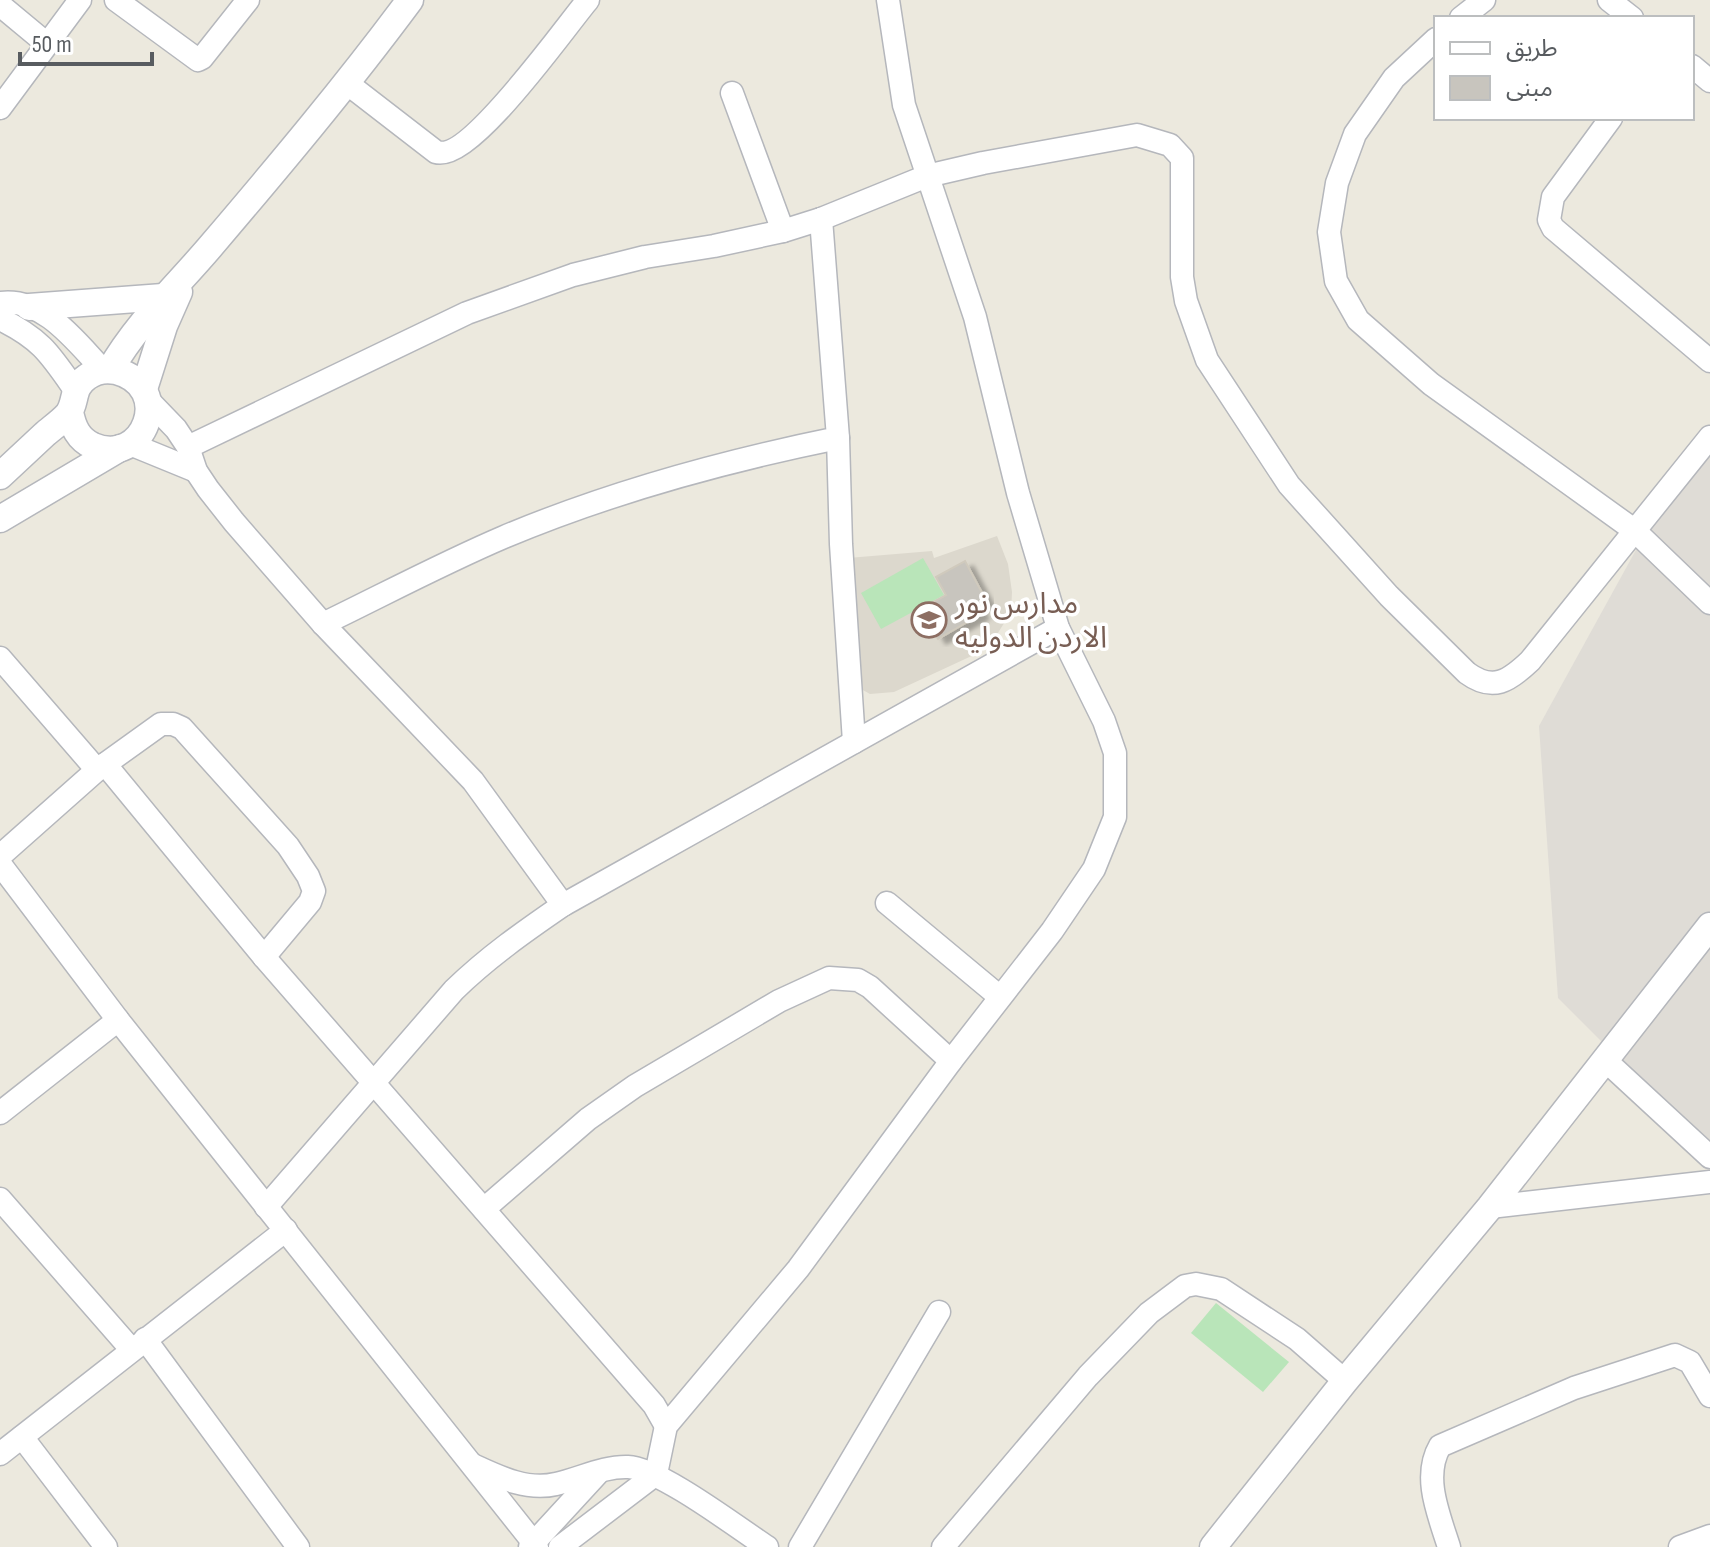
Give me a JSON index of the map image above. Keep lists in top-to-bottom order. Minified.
{"places":{"school or university":["مدارس نور الاردن الدوليه"]},"legend":["طريق","مبنى"],"scale_bar":"50 m"}
